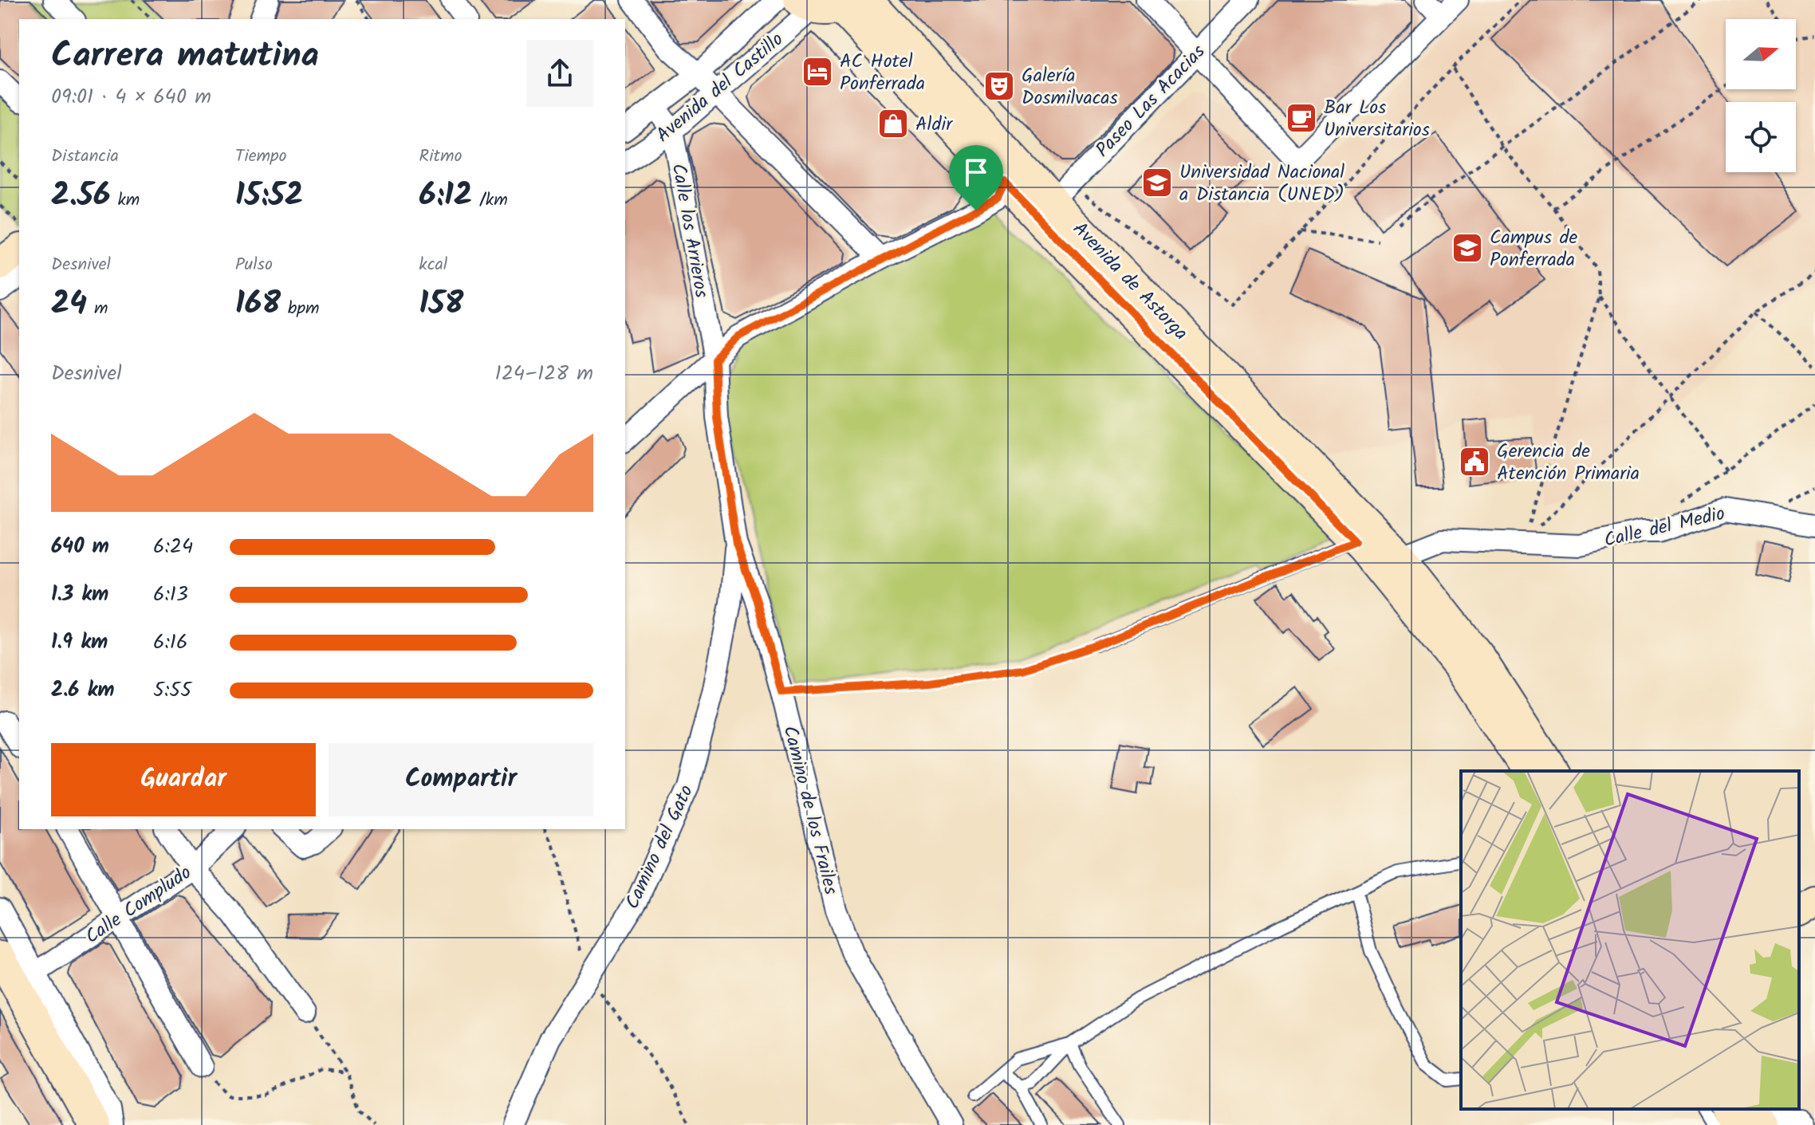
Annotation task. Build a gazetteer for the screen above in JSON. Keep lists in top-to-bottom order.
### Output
{
  "streets": {
    "main road": ["Avenida de Astorga"],
    "street": [
      "Avenida del Castillo",
      "Paseo Las Acacias",
      "Calle los Arrieros",
      "Calle del Medio",
      "Camino de los Frailes",
      "Camino del Gato",
      "Calle Compludo"
    ]
  },
  "crossings": [
    ["Avenida del Castillo", "Calle los Arrieros"],
    ["Avenida del Castillo", "Avenida de Astorga"],
    ["Paseo Las Acacias", "Avenida de Astorga"],
    ["Calle los Arrieros", "Camino de los Frailes"],
    ["Avenida de Astorga", "Calle del Medio"],
    ["Camino de los Frailes", "Camino del Gato"]
  ],
  "places": {
    "hotel": ["AC Hotel Ponferrada"],
    "theatre": ["Galería Dosmilvacas"],
    "cafe": ["Bar Los Universitarios"],
    "shop": ["Aldir"],
    "school or university": ["Universidad Nacional a Distancia (UNED)", "Campus de Ponferrada"],
    "public building": ["Gerencia de Atención Primaria"]
  },
  "north": "right",
  "page": {
    "heading": ["Carrera matutina", "09:01 · 4 × 640 m"],
    "stats": [
      ["Distancia", "2.56 km"],
      ["Tiempo", "15:52"],
      ["Ritmo", "6:12 /km"],
      ["Desnivel", "24 m"],
      ["Pulso", "168 bpm"],
      ["kcal", "158"]
    ],
    "chart": ["Desnivel", "124–128 m"],
    "list": [
      {
        "name": "640 m",
        "note": "6:24"
      },
      {
        "name": "1.3 km",
        "note": "6:13"
      },
      {
        "name": "1.9 km",
        "note": "6:16"
      },
      {
        "name": "2.6 km",
        "note": "5:55"
      }
    ],
    "buttons": ["Guardar", "Compartir"]
  }
}
